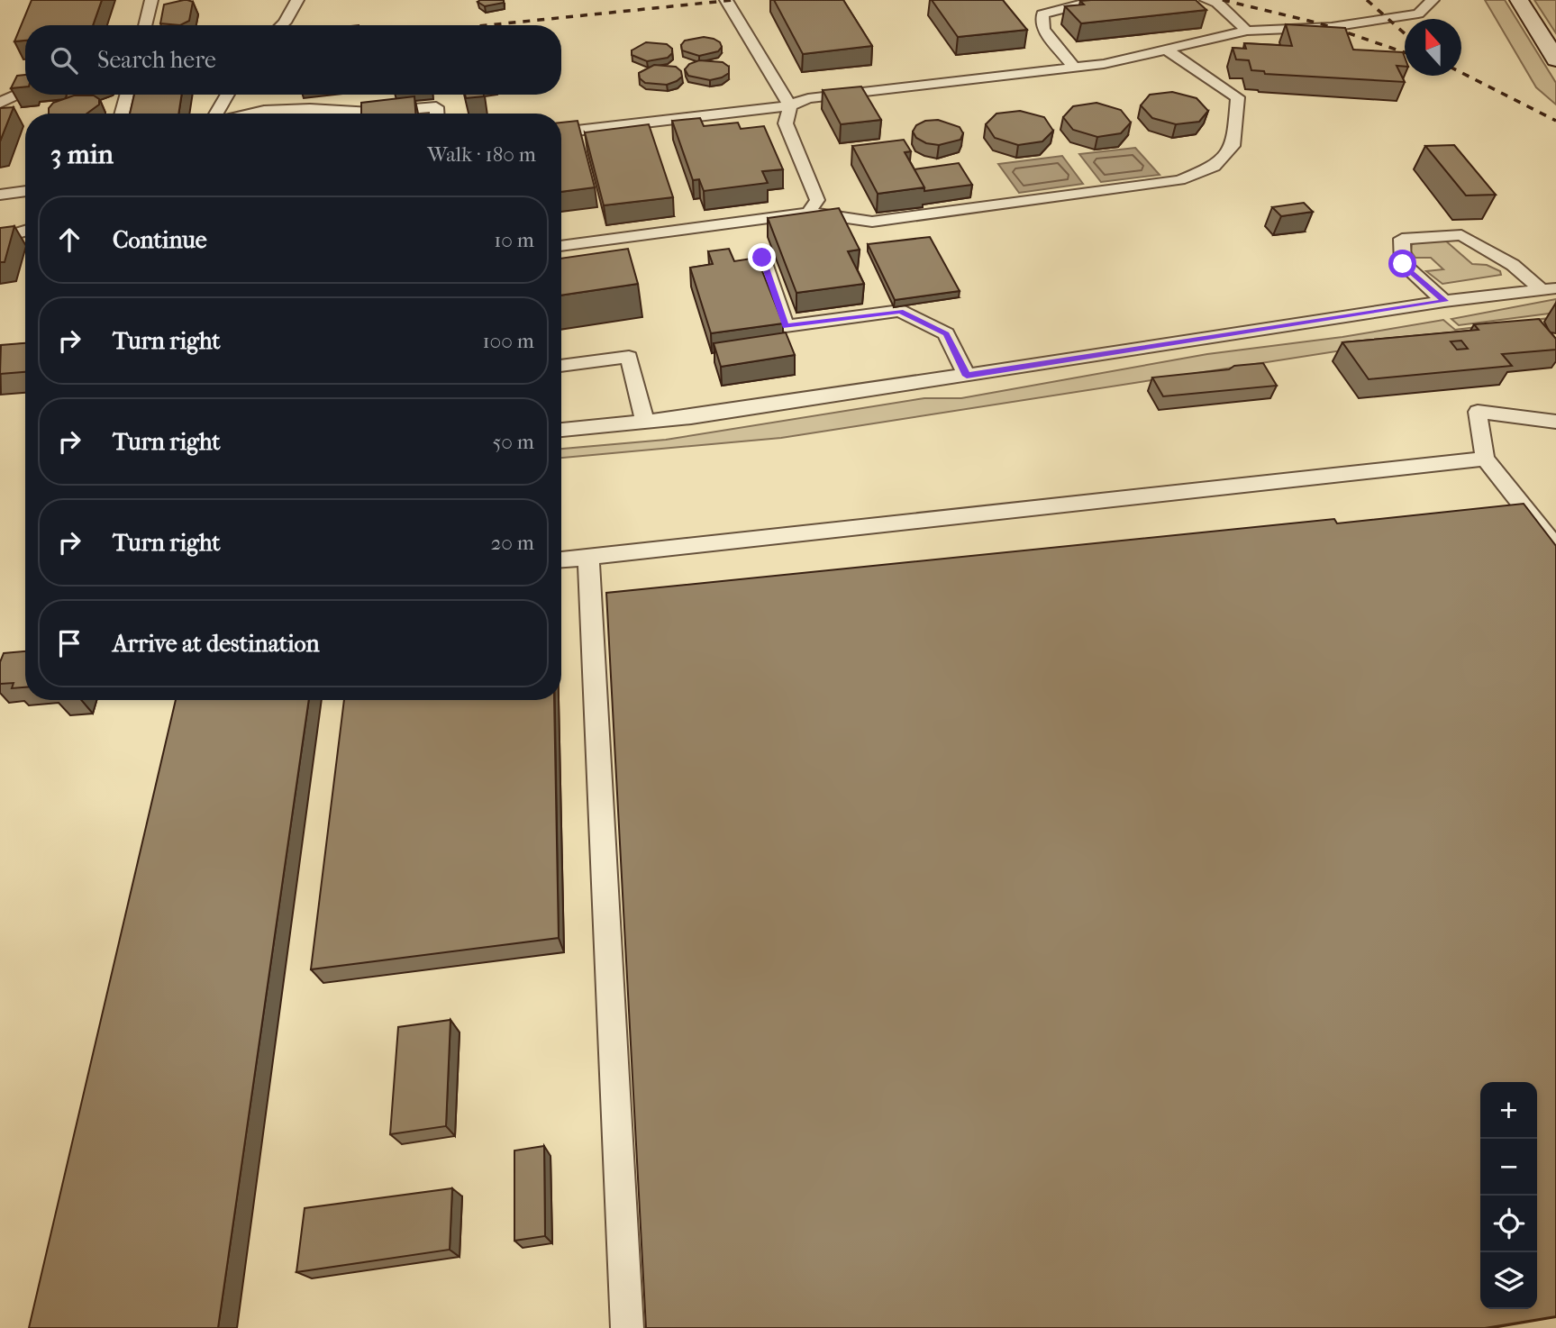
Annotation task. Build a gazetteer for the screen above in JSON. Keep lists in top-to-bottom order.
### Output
{
  "north": "top",
  "page": {
    "search": "Search here",
    "heading": ["3 min", "Walk · 180 m"],
    "list": [
      ["Continue", "10 m"],
      ["Turn right", "100 m"],
      ["Turn right", "50 m"],
      ["Turn right", "20 m"],
      "Arrive at destination"
    ],
    "map_buttons": ["+", "−"]
  }
}
